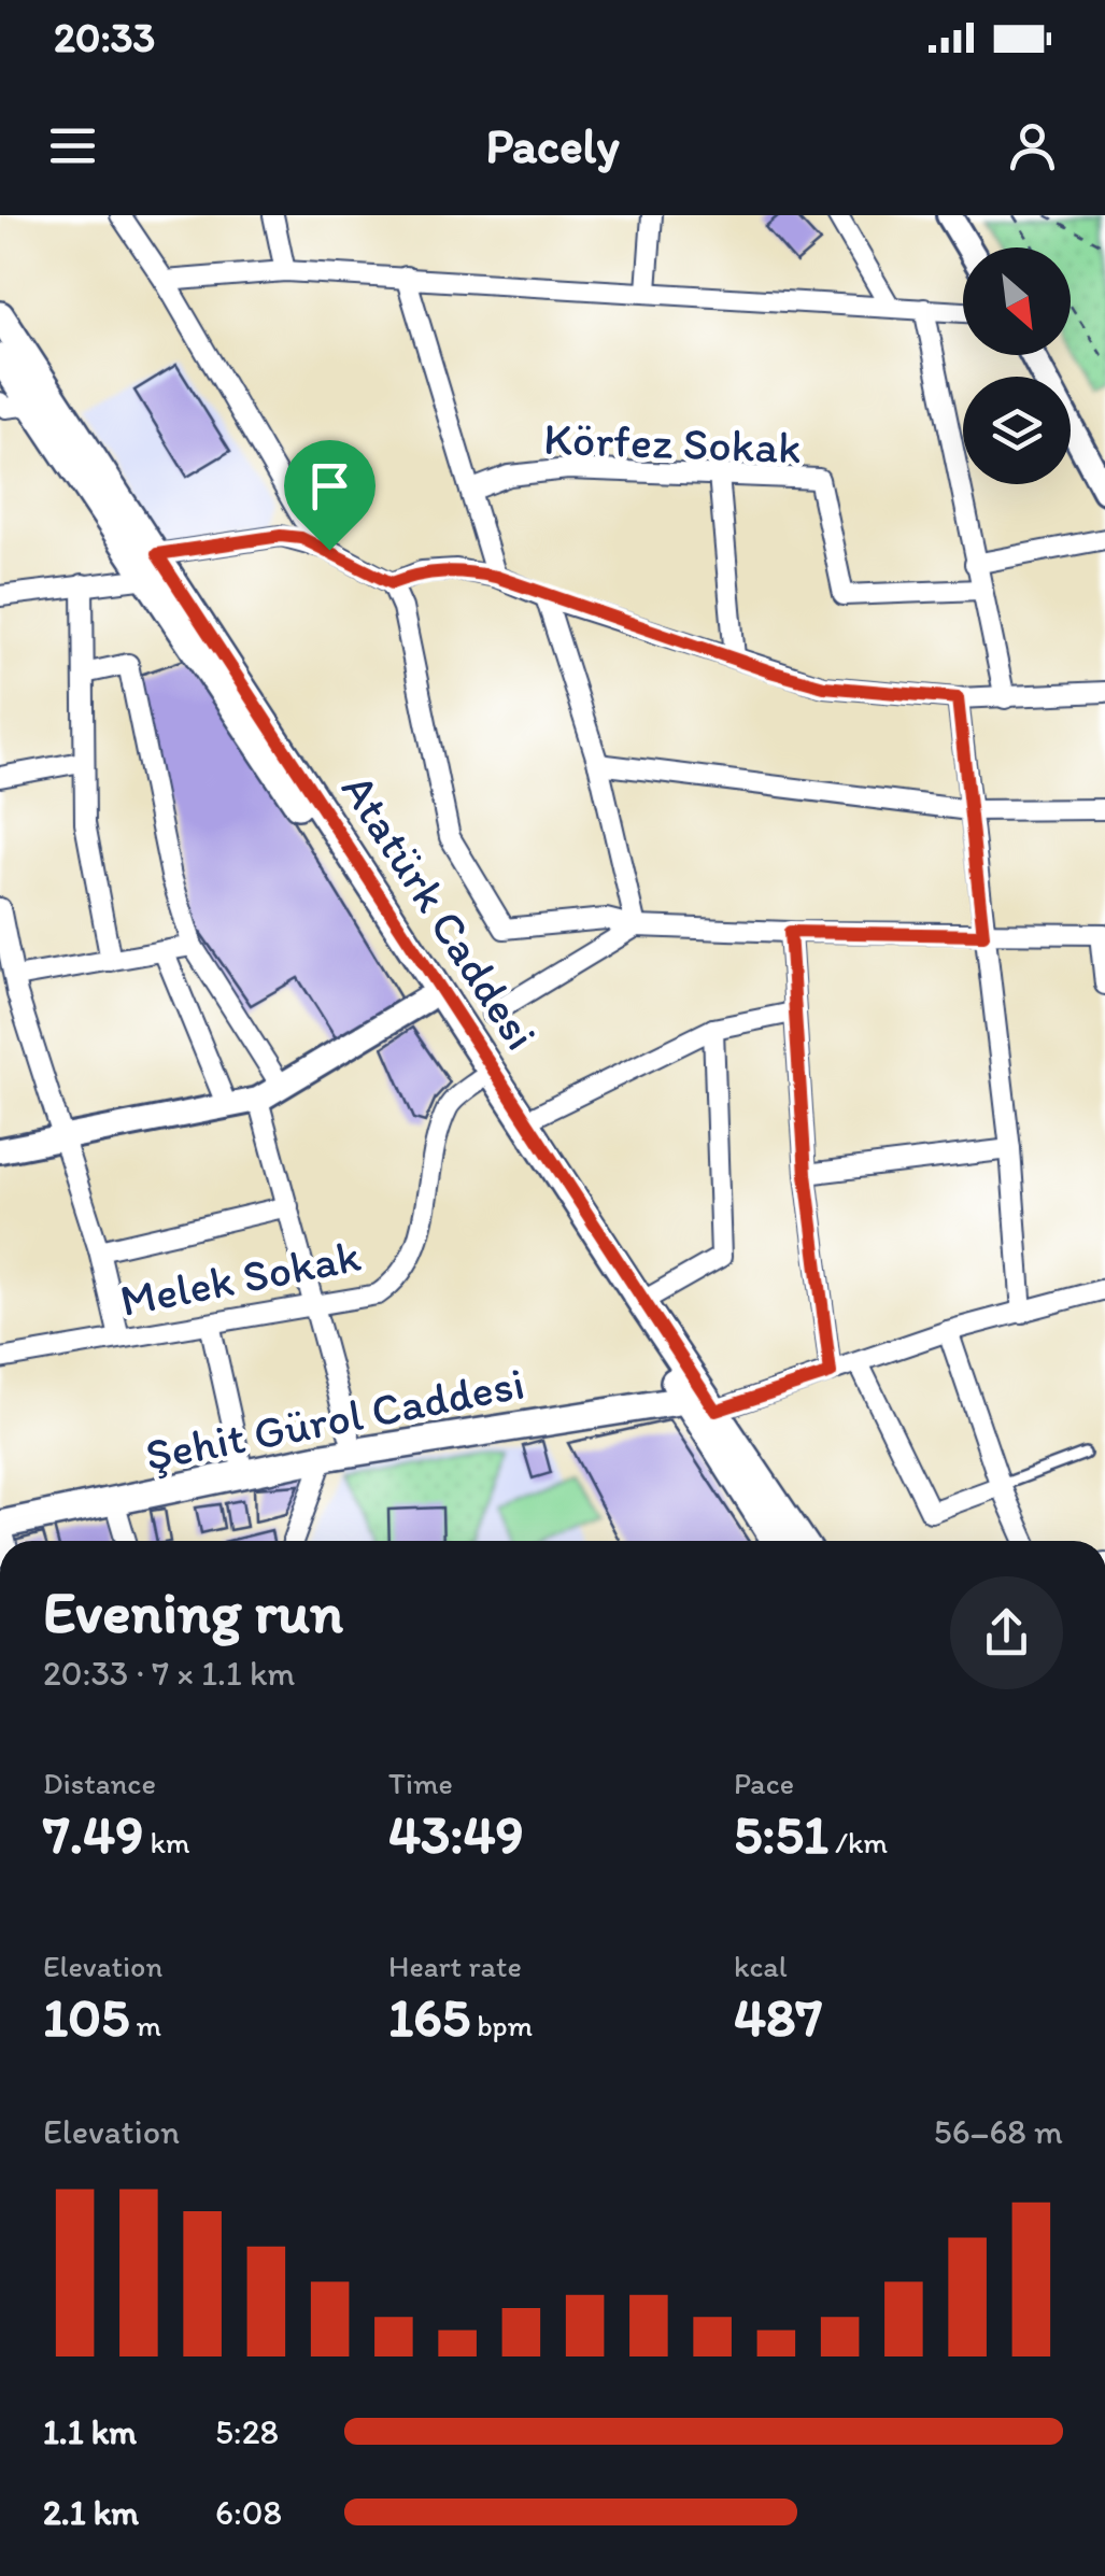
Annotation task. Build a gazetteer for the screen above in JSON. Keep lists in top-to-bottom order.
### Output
{
  "streets": {
    "main road": ["Atatürk Caddesi", "Şehit Gürol Caddesi"],
    "street": ["Körfez Sokak", "Melek Sokak"]
  },
  "crossings": [
    ["Atatürk Caddesi", "Melek Sokak"],
    ["Atatürk Caddesi", "Şehit Gürol Caddesi"]
  ],
  "north": "bottom right",
  "page": {
    "status": "20:33",
    "header": "Pacely",
    "heading": ["Evening run", "20:33 · 7 × 1.1 km"],
    "stats": [
      ["Distance", "7.49 km"],
      ["Time", "43:49"],
      ["Pace", "5:51 /km"],
      ["Elevation", "105 m"],
      ["Heart rate", "165 bpm"],
      ["kcal", "487"]
    ],
    "chart": ["Elevation", "56–68 m"],
    "list": [
      {
        "name": "1.1 km",
        "note": "5:28"
      },
      {
        "name": "2.1 km",
        "note": "6:08"
      }
    ]
  }
}
